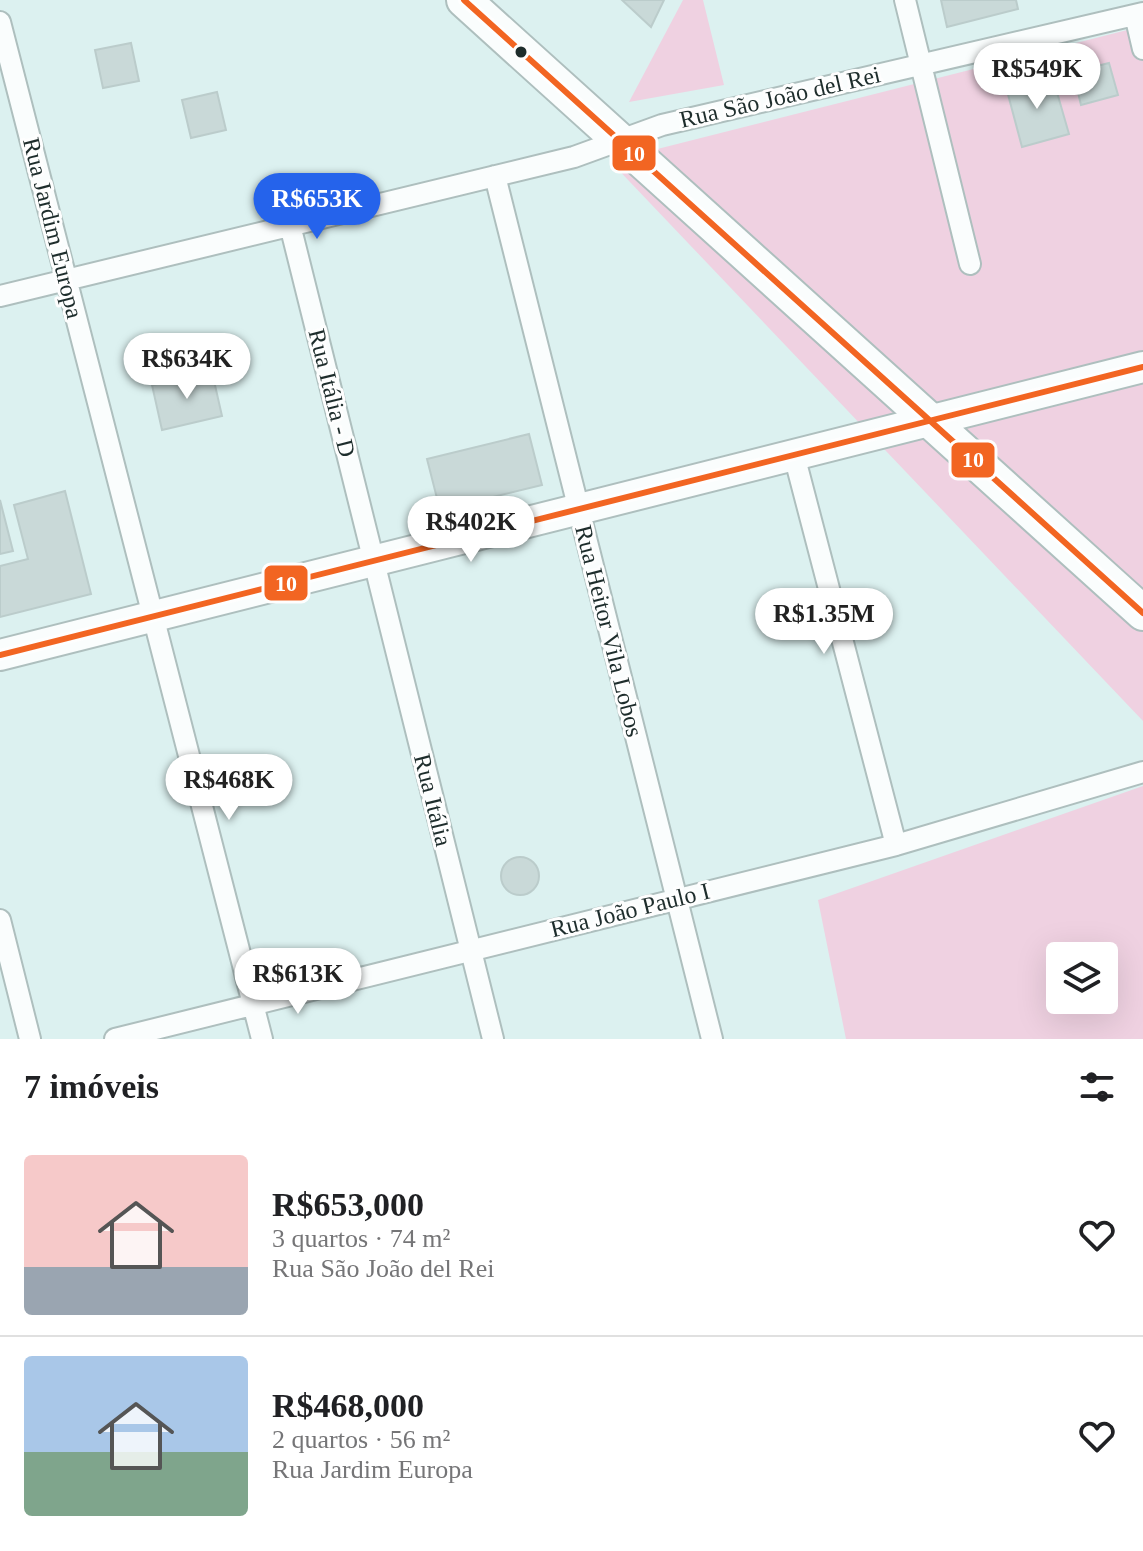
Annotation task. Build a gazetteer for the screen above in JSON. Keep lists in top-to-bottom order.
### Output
{
  "streets": {
    "street": [
      "Rua São João del Rei",
      "Rua Jardim Europa",
      "Rua Itália - D",
      "Rua Heitor Vila Lobos",
      "Rua Itália",
      "Rua João Paulo I"
    ]
  },
  "crossings": [
    ["Rua São João del Rei", "Rua Jardim Europa"],
    ["Rua São João del Rei", "Rua Itália - D"],
    ["Rua São João del Rei", "Rua Heitor Vila Lobos"],
    ["Rua Jardim Europa", "Rua João Paulo I"],
    ["Rua Itália - D", "Rua Itália"],
    ["Rua Heitor Vila Lobos", "Rua João Paulo I"],
    ["Rua Itália", "Rua João Paulo I"]
  ],
  "lines": ["transit line 10"],
  "page": {
    "price": [
      "R$549K",
      "R$653K",
      "R$634K",
      "R$402K",
      "R$1.35M",
      "R$468K",
      "R$613K"
    ],
    "heading": "7 imóveis",
    "list": [
      {
        "name": "R$653,000",
        "note": "3 quartos · 74 m² · Rua São João del Rei"
      },
      {
        "name": "R$468,000",
        "note": "2 quartos · 56 m² · Rua Jardim Europa"
      }
    ]
  }
}
